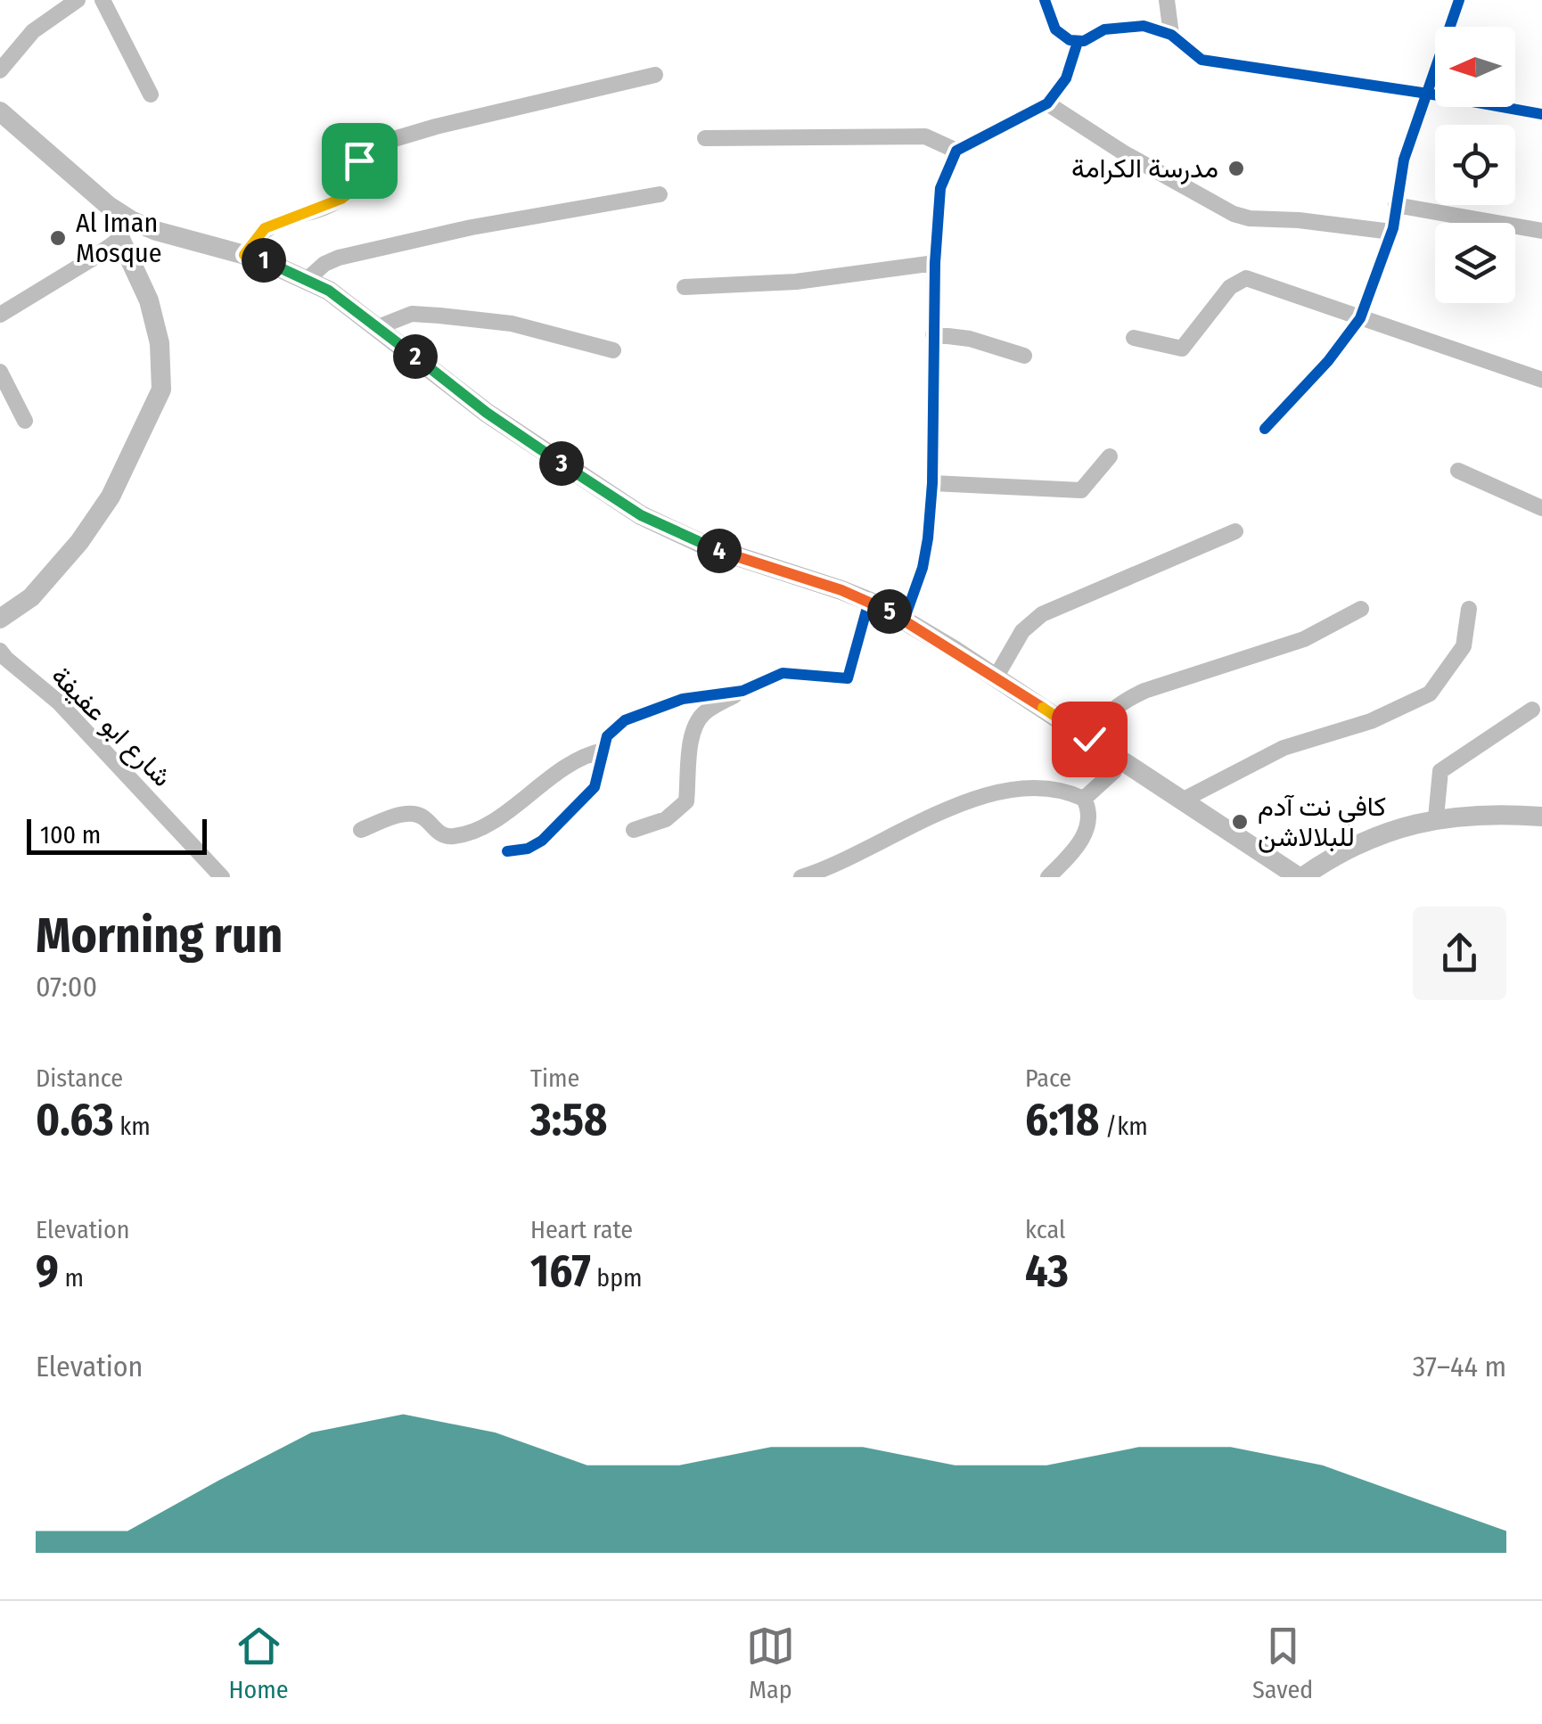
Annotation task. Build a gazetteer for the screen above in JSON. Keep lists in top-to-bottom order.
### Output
{
  "streets": {
    "street": ["شارع ابو عفيفة"]
  },
  "places": ["مدرسة الكرامة", "Al Iman Mosque", "كافي نت آدم للبلالاشن"],
  "scale_bar": "100 m",
  "north": "left",
  "page": {
    "pins": [
      "1",
      "2",
      "3",
      "4",
      "5"
    ],
    "scale": "100 m",
    "heading": ["Morning run", "07:00"],
    "stats": [
      ["Distance", "0.63 km"],
      ["Time", "3:58"],
      ["Pace", "6:18 /km"],
      ["Elevation", "9 m"],
      ["Heart rate", "167 bpm"],
      ["kcal", "43"]
    ],
    "chart": ["Elevation", "37–44 m"],
    "tabs": ["Home", "Map", "Saved"]
  }
}
